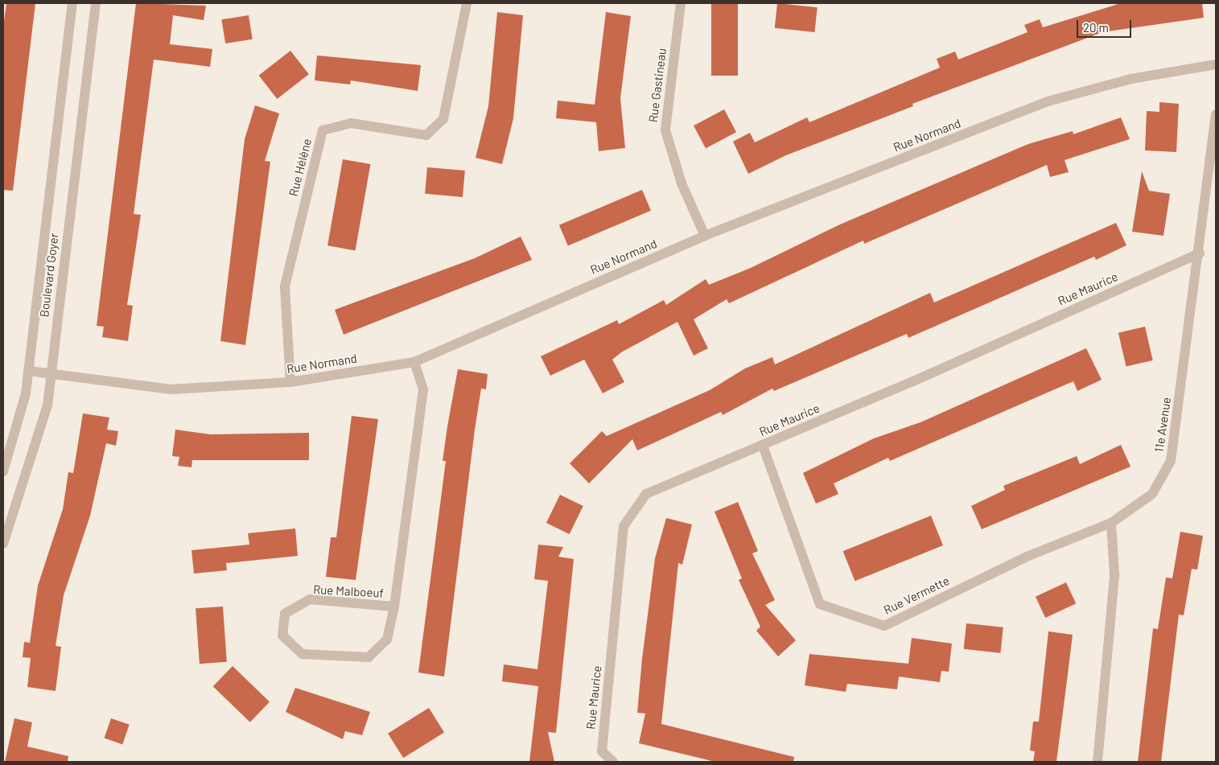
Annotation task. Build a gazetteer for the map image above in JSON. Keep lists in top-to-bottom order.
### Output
{
  "streets": {
    "street": [
      "Rue Gastineau",
      "Rue Normand",
      "Rue Hélène",
      "Boulevard Goyer",
      "Rue Maurice",
      "11e Avenue",
      "Rue Malboeuf",
      "Rue Vermette"
    ]
  },
  "crossings": [
    ["Rue Gastineau", "Rue Normand"],
    ["Rue Normand", "Rue Hélène"],
    ["Rue Normand", "Boulevard Goyer"],
    ["Rue Normand", "Rue Malboeuf"],
    ["Rue Maurice", "11e Avenue"],
    ["Rue Maurice", "Rue Vermette"],
    ["11e Avenue", "Rue Vermette"]
  ],
  "scale_bar": "20 m"
}
